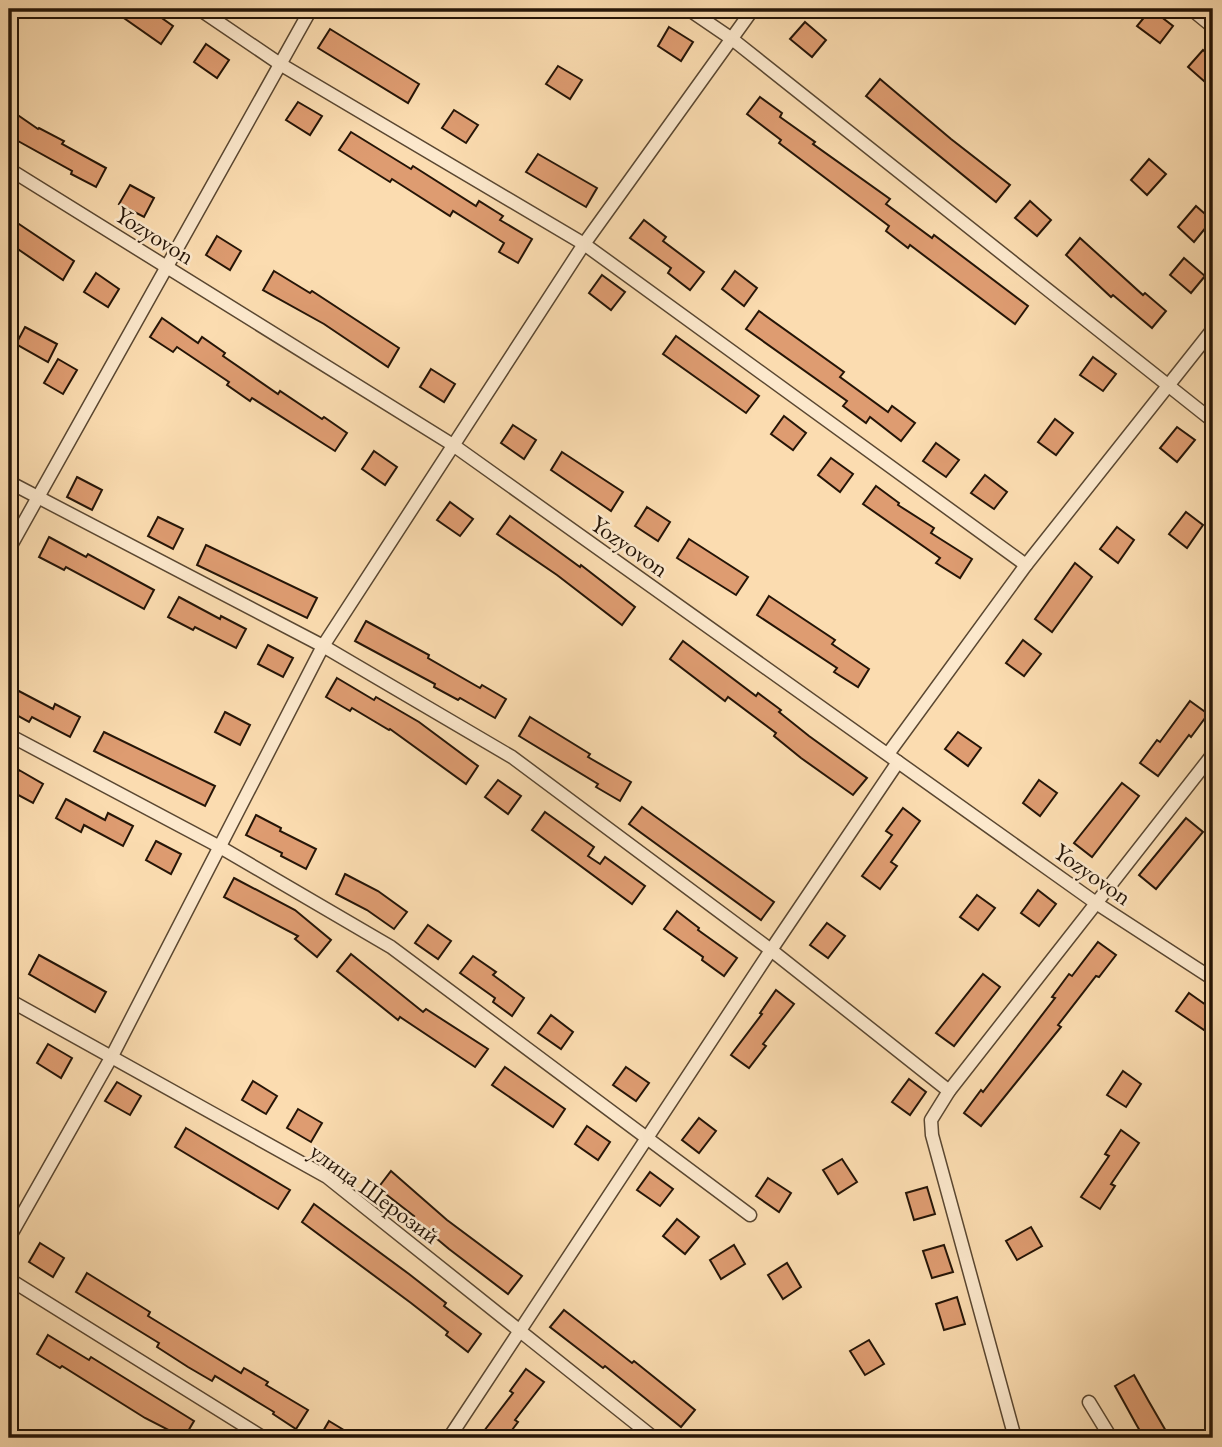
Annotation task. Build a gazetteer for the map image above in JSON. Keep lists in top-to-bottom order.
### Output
{
  "streets": {
    "street": ["Yozyovon", "улица Шерозий"]
  }
}
